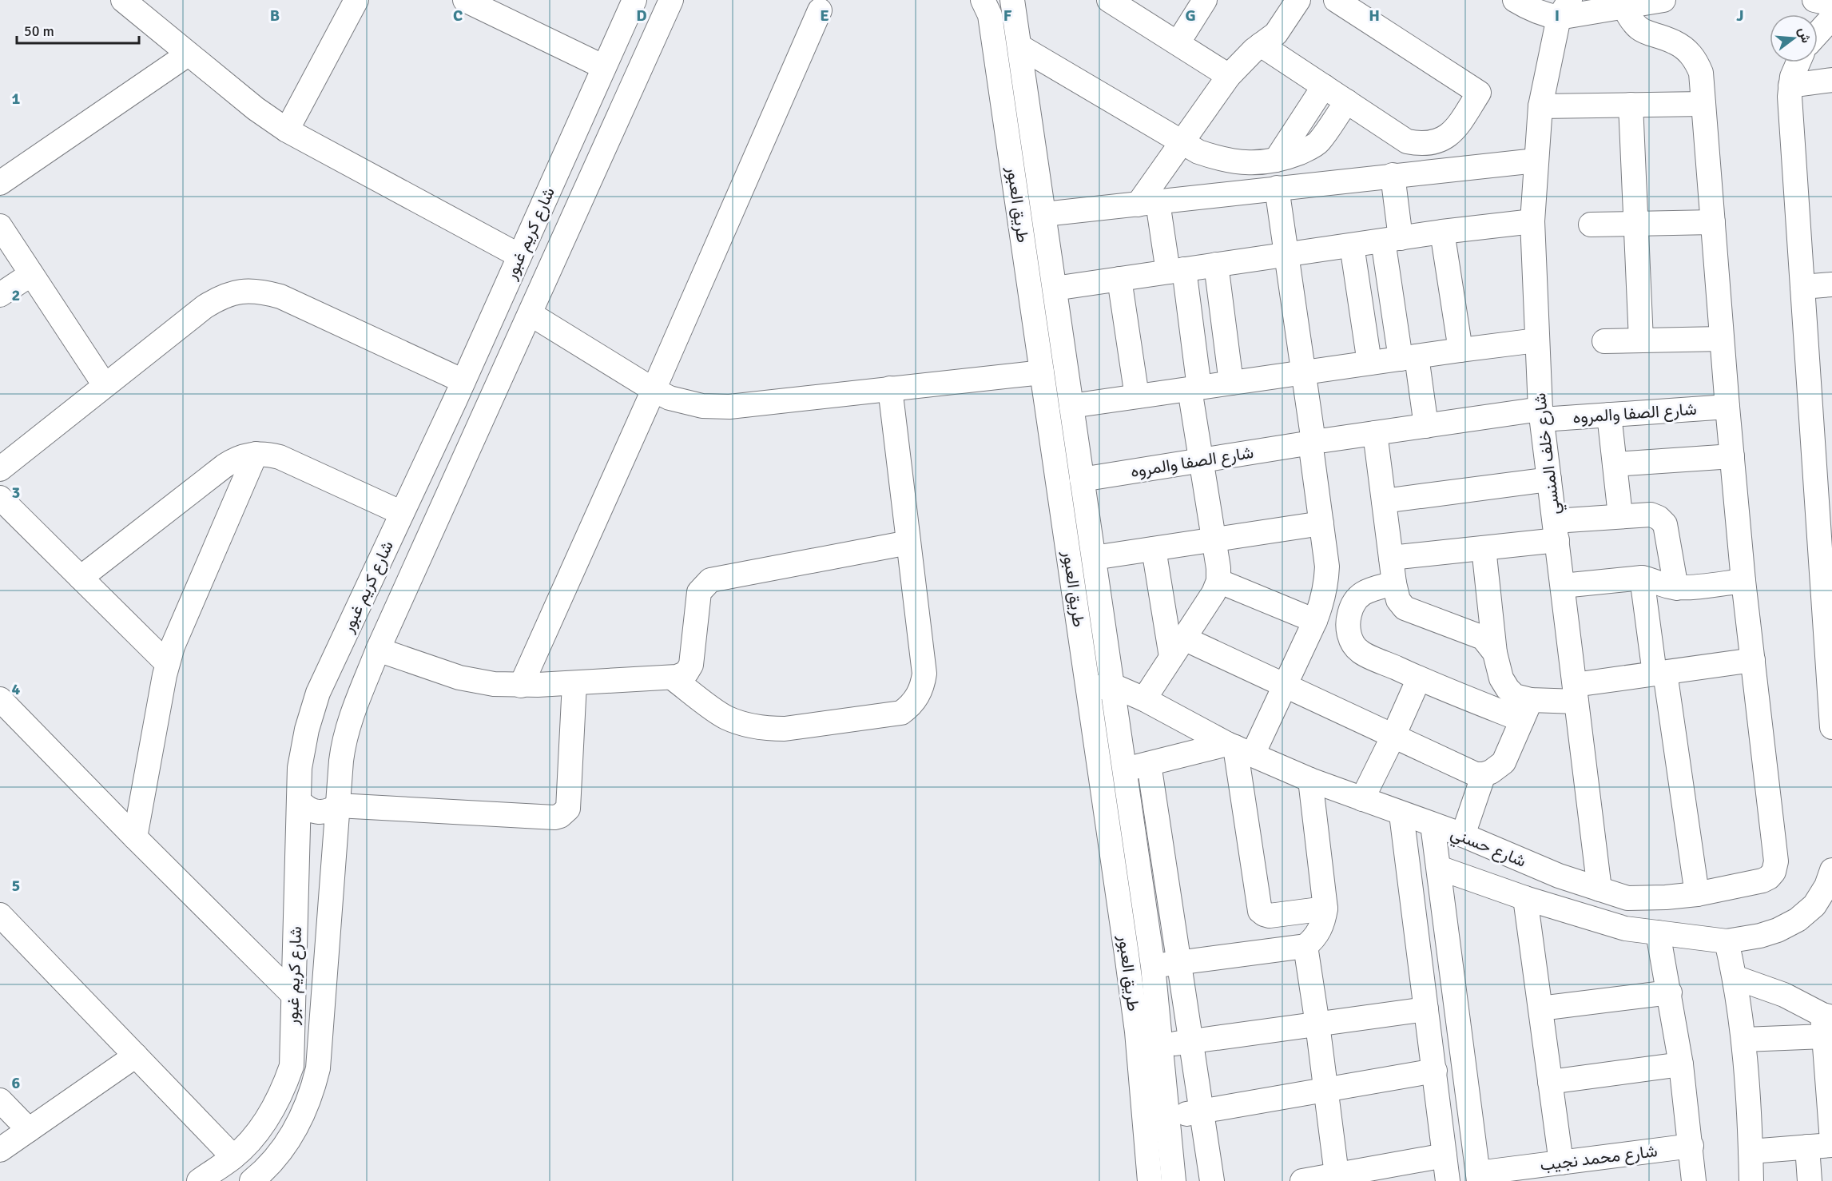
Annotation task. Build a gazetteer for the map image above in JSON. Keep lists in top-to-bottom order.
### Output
{
  "streets": {
    "street": [
      "طريق العبور",
      "شارع كريم غبور",
      "شارع الصفا والمروه",
      "شارع خلف المنسي",
      "شارع حسني",
      "شارع محمد نجيب"
    ]
  },
  "crossings": [
    ["طريق العبور", "شارع الصفا والمروه"],
    ["طريق العبور", "شارع حسني"],
    ["شارع الصفا والمروه", "شارع خلف المنسي"],
    ["شارع خلف المنسي", "شارع حسني"]
  ],
  "scale_bar": "50 m",
  "north": "right",
  "grid": {
    "columns": [
      "B",
      "C",
      "D",
      "E",
      "F",
      "G",
      "H",
      "I",
      "J"
    ],
    "rows": [
      "1",
      "2",
      "3",
      "4",
      "5",
      "6"
    ]
  }
}
